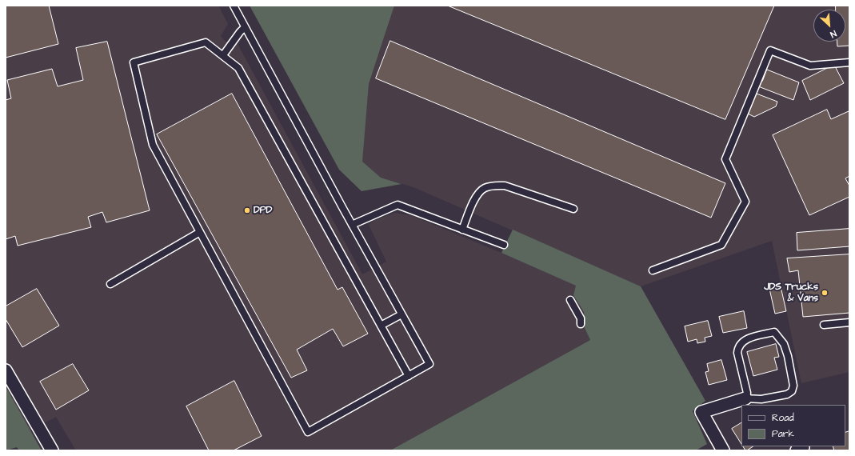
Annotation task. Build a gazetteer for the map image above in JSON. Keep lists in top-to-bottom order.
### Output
{
  "places": ["DPD", "JDS Trucks & Vans"],
  "legend": ["Road", "Park"],
  "north": "bottom right"
}
